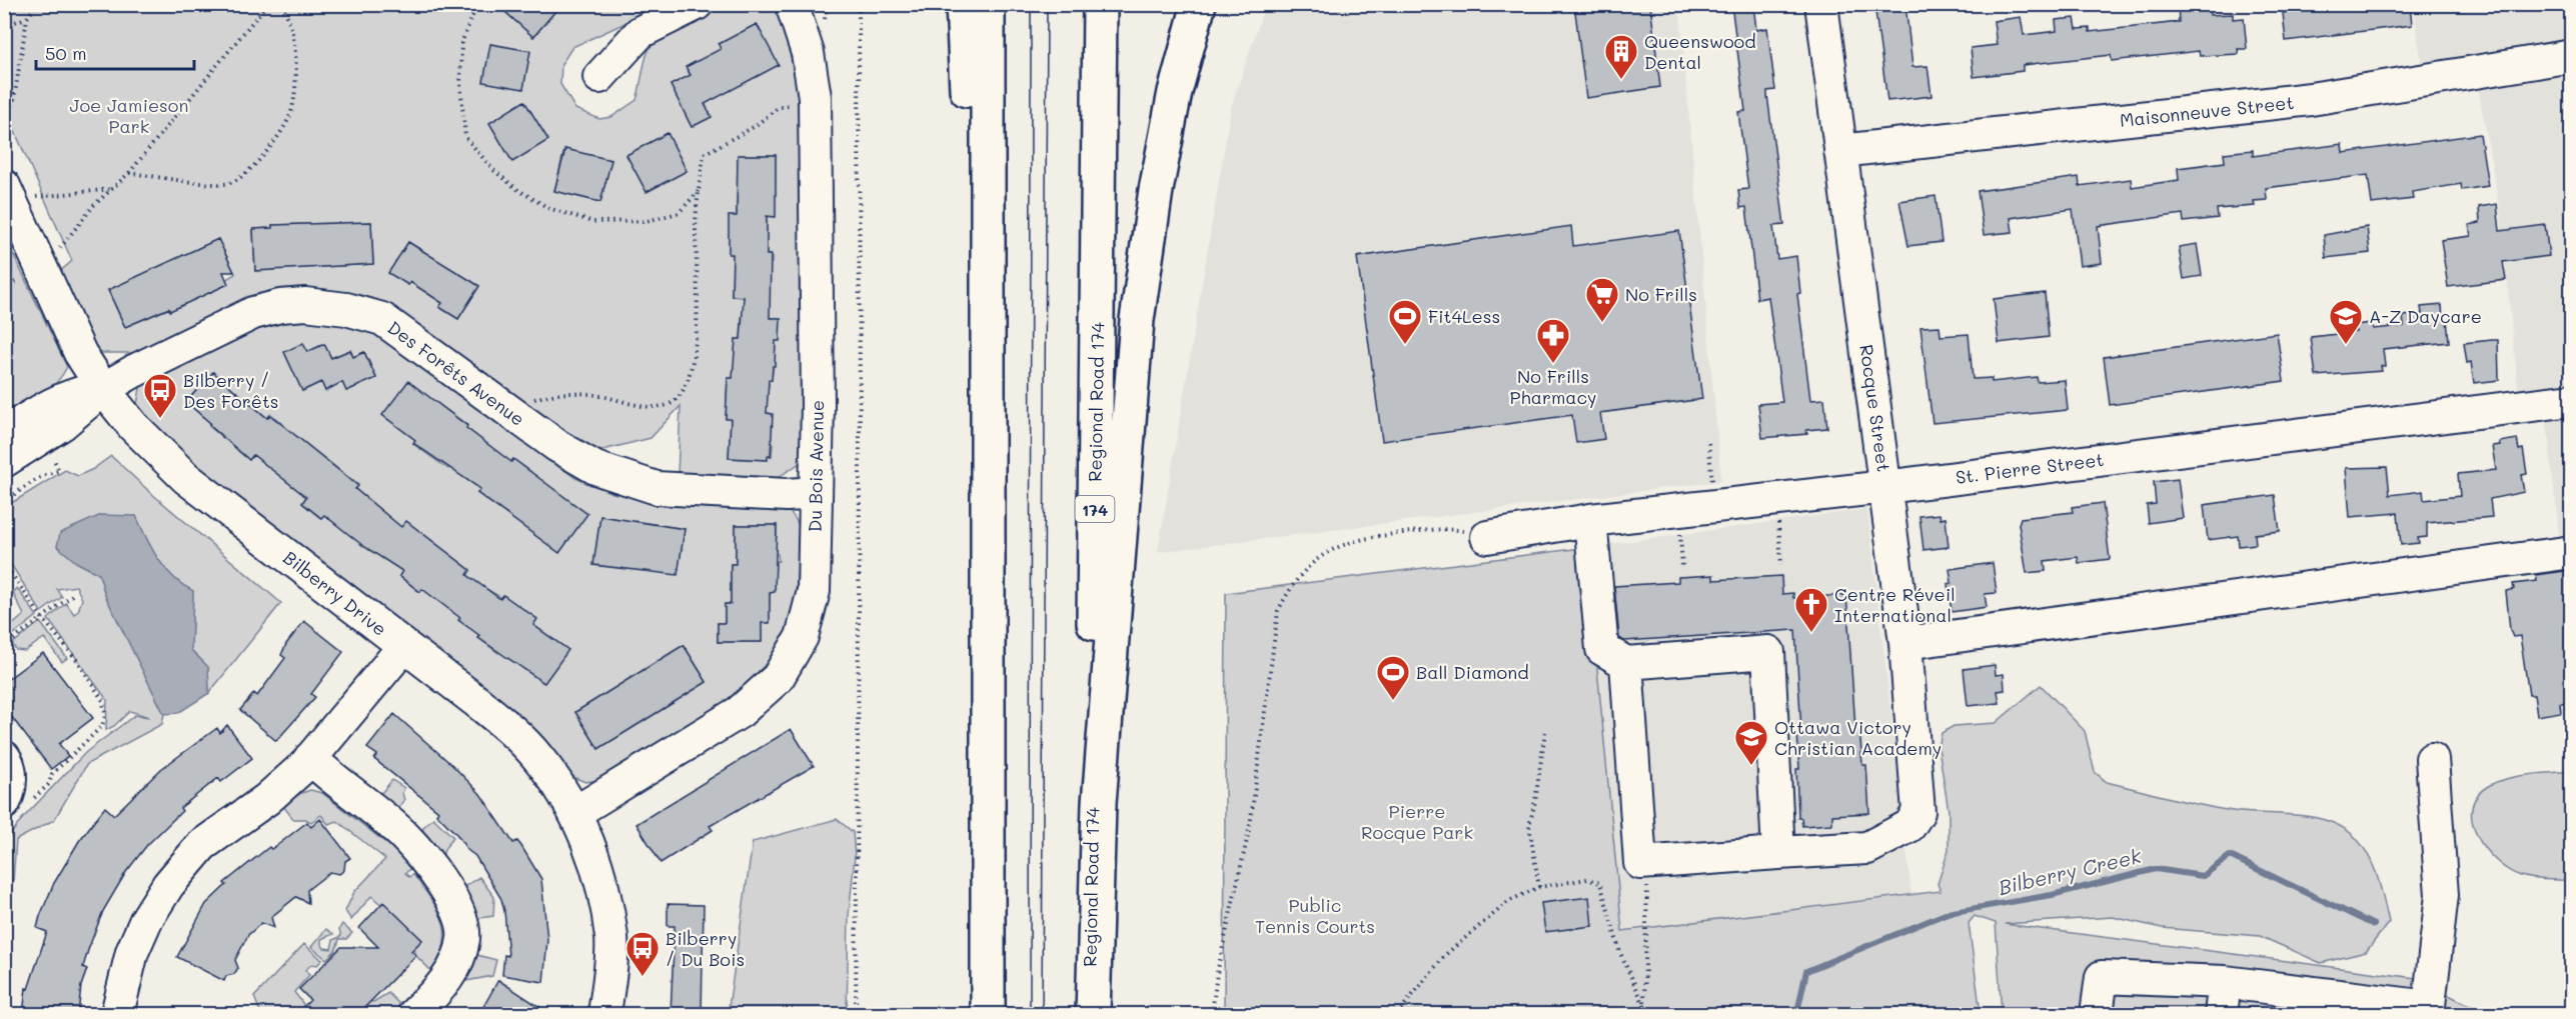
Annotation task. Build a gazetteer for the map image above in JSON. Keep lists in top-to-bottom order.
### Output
{
  "streets": {
    "highway": ["Regional Road 174", "174"],
    "street": [
      "Maisonneuve Street",
      "Des Forêts Avenue",
      "Rocque Street",
      "Du Bois Avenue",
      "St. Pierre Street",
      "Bilberry Drive"
    ]
  },
  "crossings": [
    ["Maisonneuve Street", "Rocque Street"],
    ["Des Forêts Avenue", "Du Bois Avenue"],
    ["Des Forêts Avenue", "Bilberry Drive"],
    ["Rocque Street", "St. Pierre Street"],
    ["Du Bois Avenue", "Bilberry Drive"]
  ],
  "water": ["Bilberry Creek"],
  "parks": ["Joe Jamieson Park", "Pierre Rocque Park", "Public Tennis Courts"],
  "places": {
    "building": ["Queenswood Dental"],
    "supermarket": ["No Frills"],
    "sports": ["Fit4Less", "Ball Diamond"],
    "school or university": ["A-Z Daycare", "Ottawa Victory Christian Academy"],
    "pharmacy": ["No Frills Pharmacy"],
    "bus stop": ["Bilberry / Des Forêts", "Bilberry / Du Bois"],
    "church": ["Centre Réveil International"]
  },
  "scale_bar": "50 m"
}
